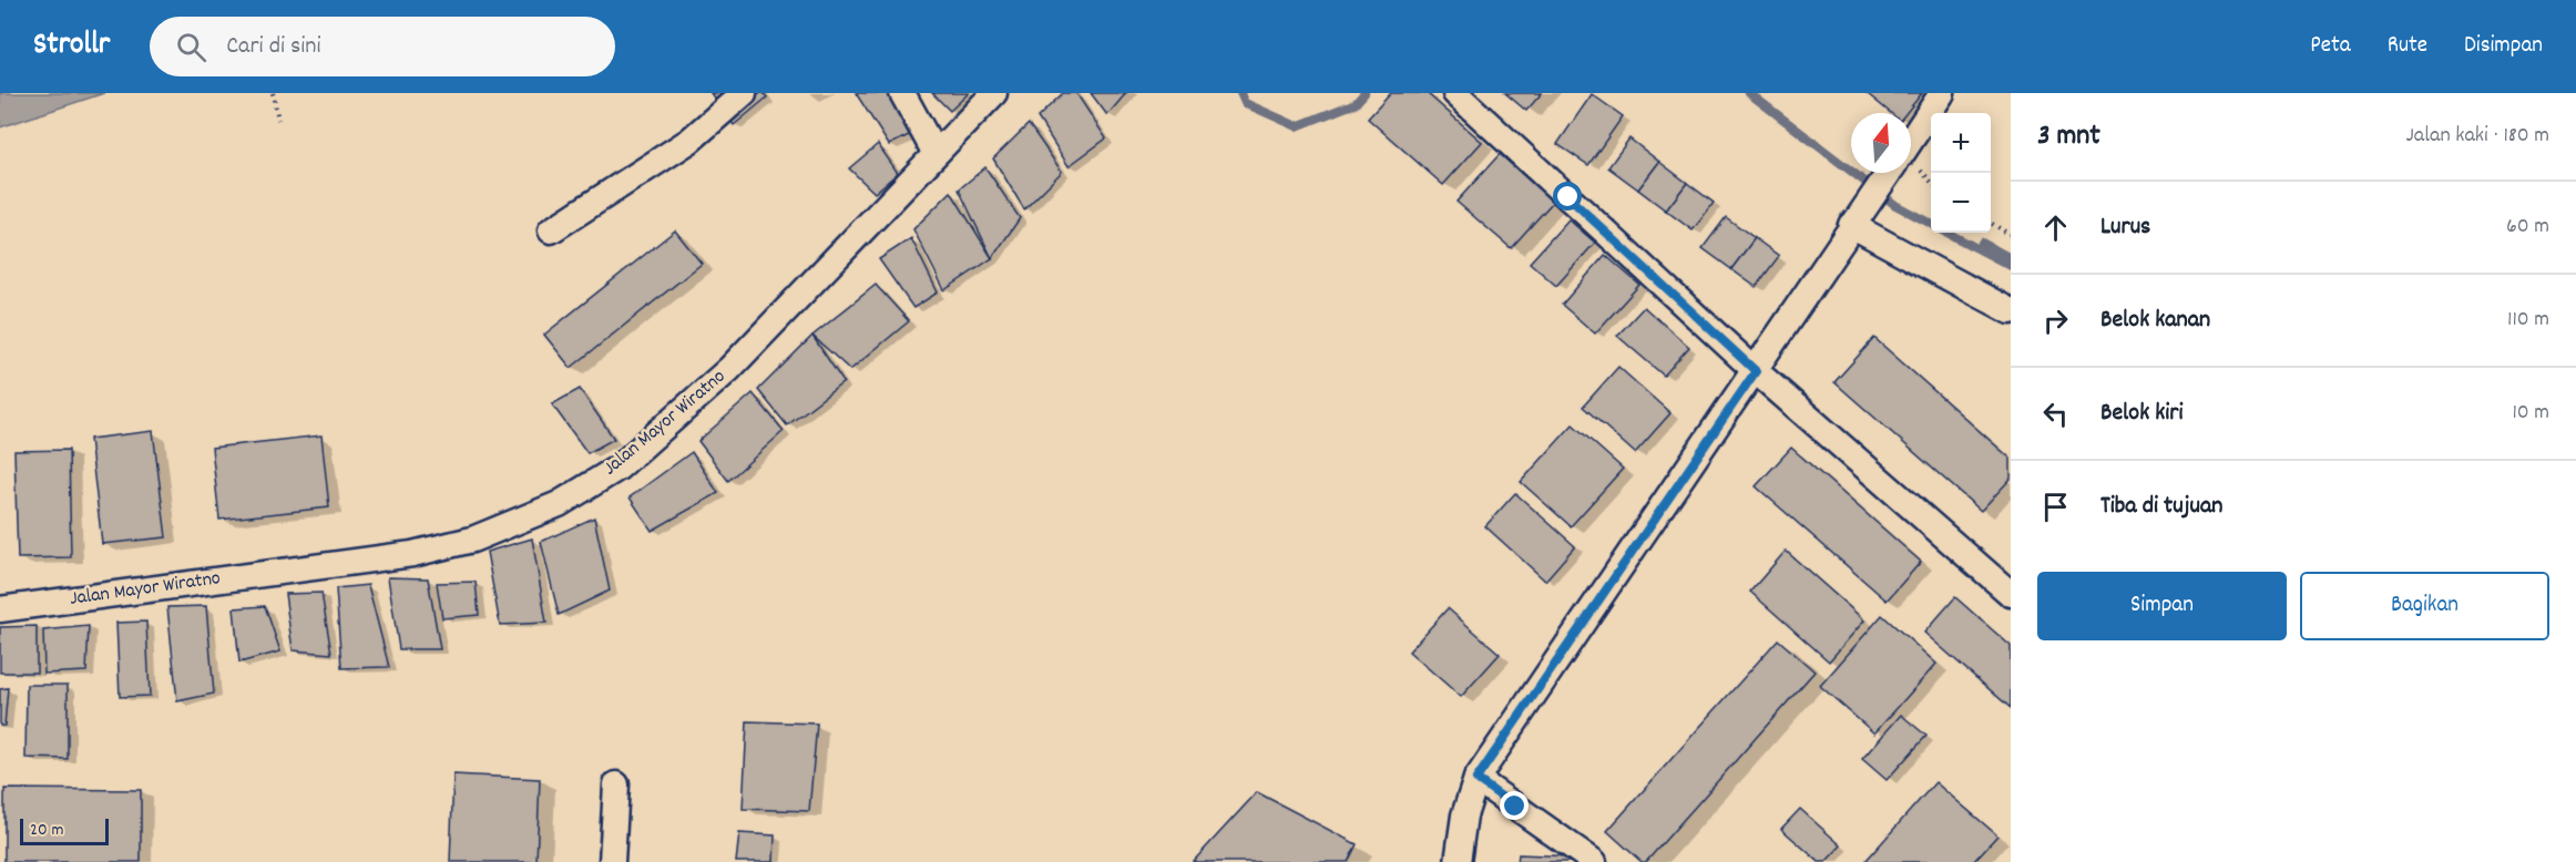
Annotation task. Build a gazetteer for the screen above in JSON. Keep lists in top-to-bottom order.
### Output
{
  "streets": {
    "street": ["Jalan Mayor Wiratno"]
  },
  "scale_bar": "20 m",
  "north": "top",
  "page": {
    "header": "Strollr",
    "search": "Cari di sini",
    "nav": ["Peta", "Rute", "Disimpan"],
    "heading": ["3 mnt", "Jalan kaki · 180 m"],
    "map_buttons": ["+", "−"],
    "list": [
      ["Lurus", "60 m"],
      ["Belok kanan", "110 m"],
      ["Belok kiri", "10 m"],
      "Tiba di tujuan"
    ],
    "buttons": ["Simpan", "Bagikan"],
    "scale": "20 m"
  }
}
